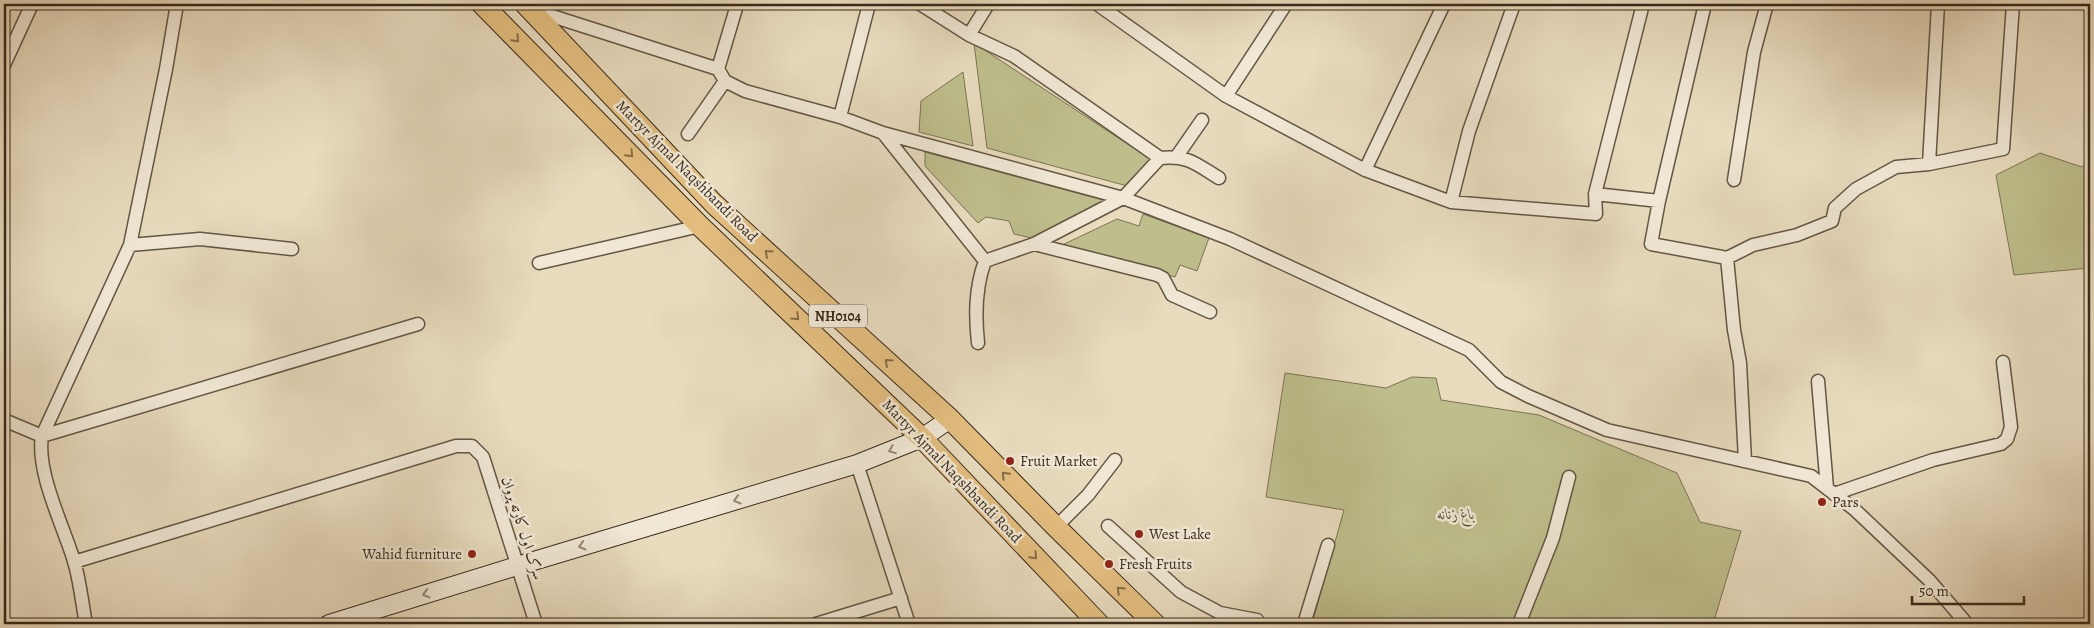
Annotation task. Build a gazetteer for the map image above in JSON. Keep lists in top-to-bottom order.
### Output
{
  "streets": {
    "highway": ["Martyr Ajmal Naqshbandi Road", "NH0104"],
    "street": ["سرک اول کارته پروان"]
  },
  "parks": ["باغ زنانه"],
  "places": [
    "Fruit Market",
    "Pars",
    "West Lake",
    "Wahid furniture",
    "Fresh Fruits"
  ],
  "scale_bar": "50 m"
}
